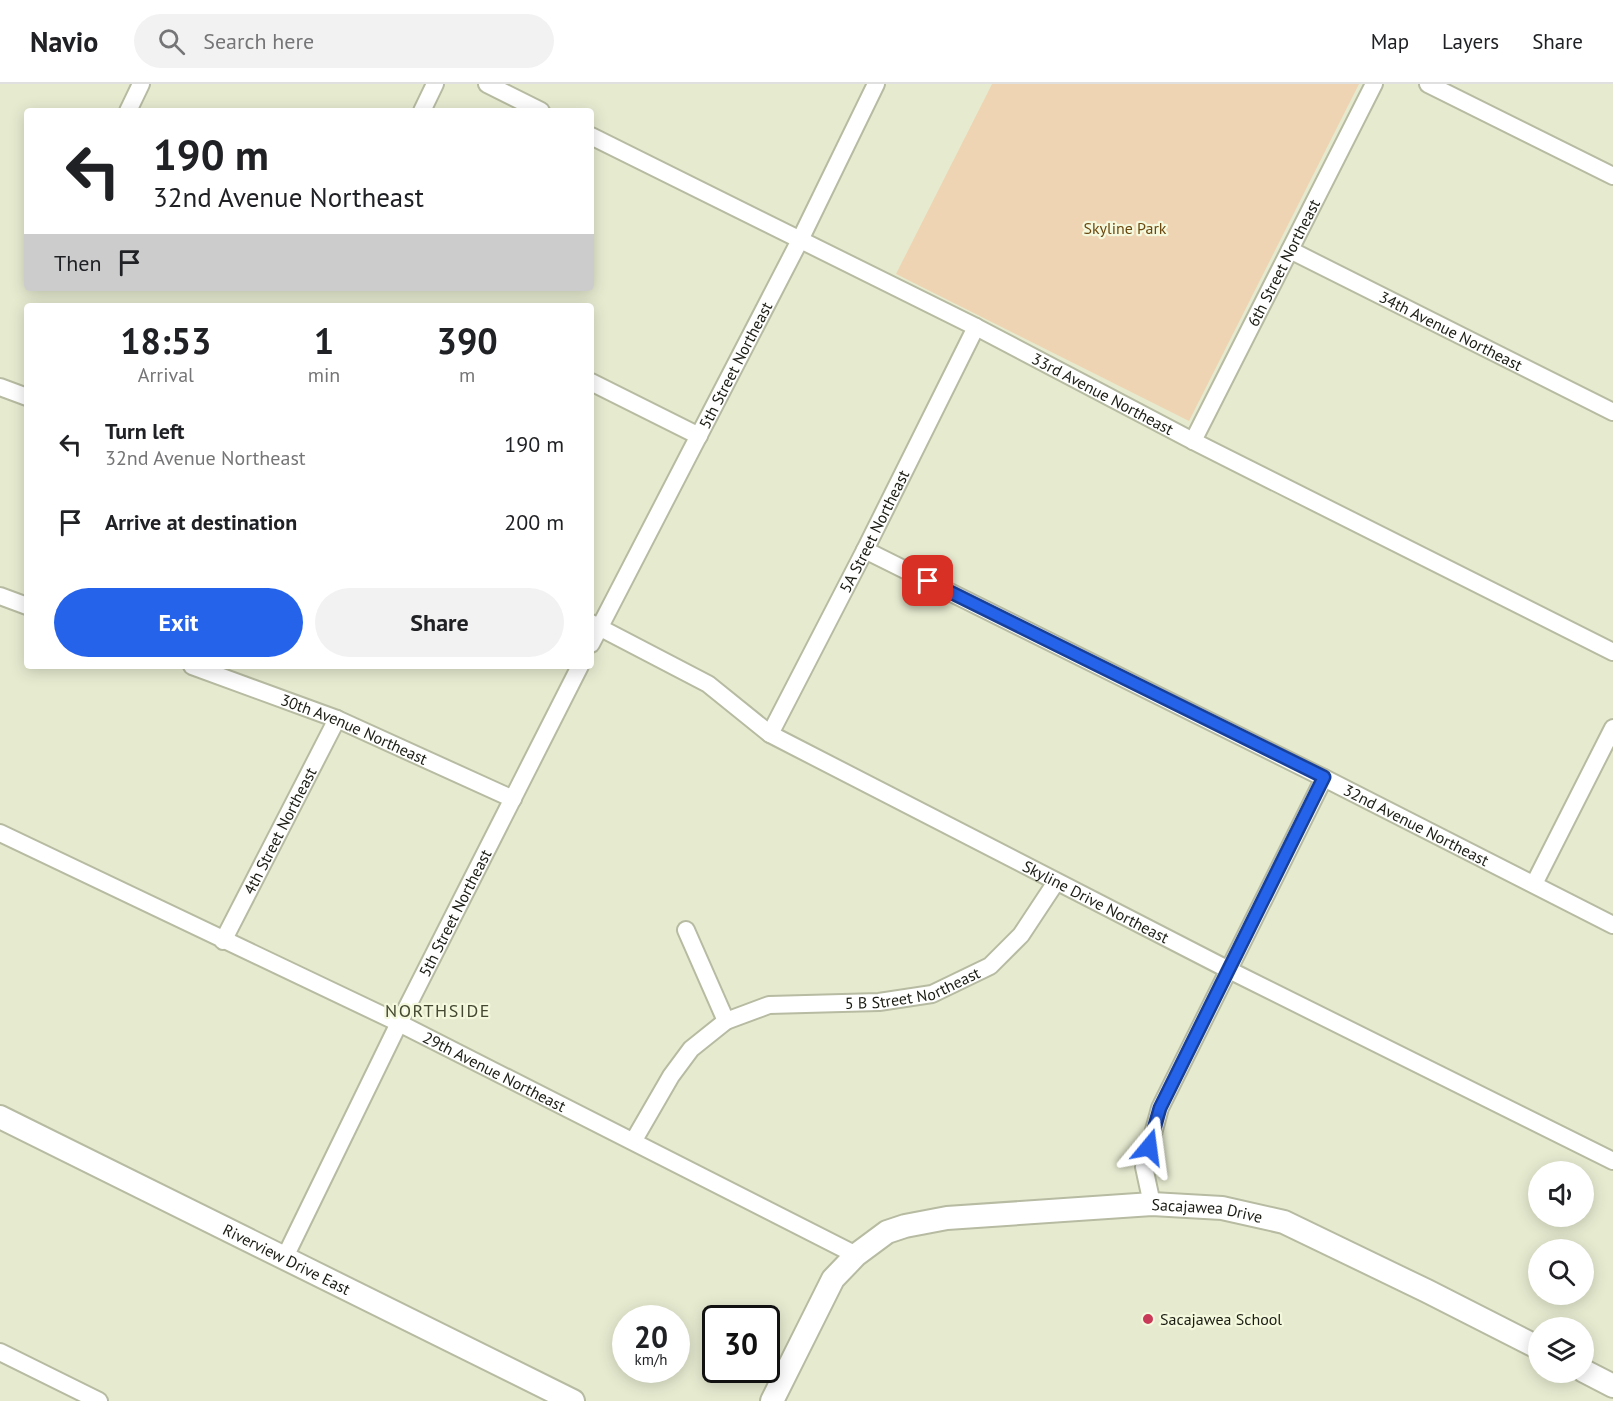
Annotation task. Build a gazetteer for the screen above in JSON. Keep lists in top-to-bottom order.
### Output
{
  "streets": {
    "street": [
      "6th Street Northeast",
      "34th Avenue Northeast",
      "5th Street Northeast",
      "33rd Avenue Northeast",
      "5A Street Northeast",
      "30th Avenue Northeast",
      "32nd Avenue Northeast",
      "4th Street Northeast",
      "Skyline Drive Northeast",
      "5 B Street Northeast",
      "29th Avenue Northeast",
      "Sacajawea Drive",
      "Riverview Drive East"
    ]
  },
  "crossings": [
    ["6th Street Northeast", "34th Avenue Northeast"],
    ["6th Street Northeast", "33rd Avenue Northeast"],
    ["5th Street Northeast", "33rd Avenue Northeast"],
    ["5th Street Northeast", "30th Avenue Northeast"],
    ["5th Street Northeast", "Skyline Drive Northeast"],
    ["5th Street Northeast", "29th Avenue Northeast"],
    ["5th Street Northeast", "Riverview Drive East"],
    ["33rd Avenue Northeast", "5A Street Northeast"],
    ["5A Street Northeast", "32nd Avenue Northeast"],
    ["5A Street Northeast", "Skyline Drive Northeast"],
    ["30th Avenue Northeast", "4th Street Northeast"],
    ["4th Street Northeast", "29th Avenue Northeast"],
    ["Skyline Drive Northeast", "5 B Street Northeast"],
    ["5 B Street Northeast", "29th Avenue Northeast"],
    ["29th Avenue Northeast", "Sacajawea Drive"]
  ],
  "districts": ["NORTHSIDE"],
  "parks": ["Skyline Park"],
  "places": ["Sacajawea School"],
  "page": {
    "header": "Navio",
    "search": "Search here",
    "nav": ["Map", "Layers", "Share"],
    "turn": ["190 m", "32nd Avenue Northeast"],
    "then": "Then",
    "eta": [
      "18:53",
      "Arrival",
      "1",
      "min",
      "390",
      "m"
    ],
    "list": [
      {
        "name": "Turn left",
        "note": "32nd Avenue Northeast",
        "value": "190 m"
      },
      {
        "name": "Arrive at destination",
        "value": "200 m"
      }
    ],
    "buttons": ["Exit", "Share"],
    "speed": "20 km/h",
    "limit": "30"
  }
}
